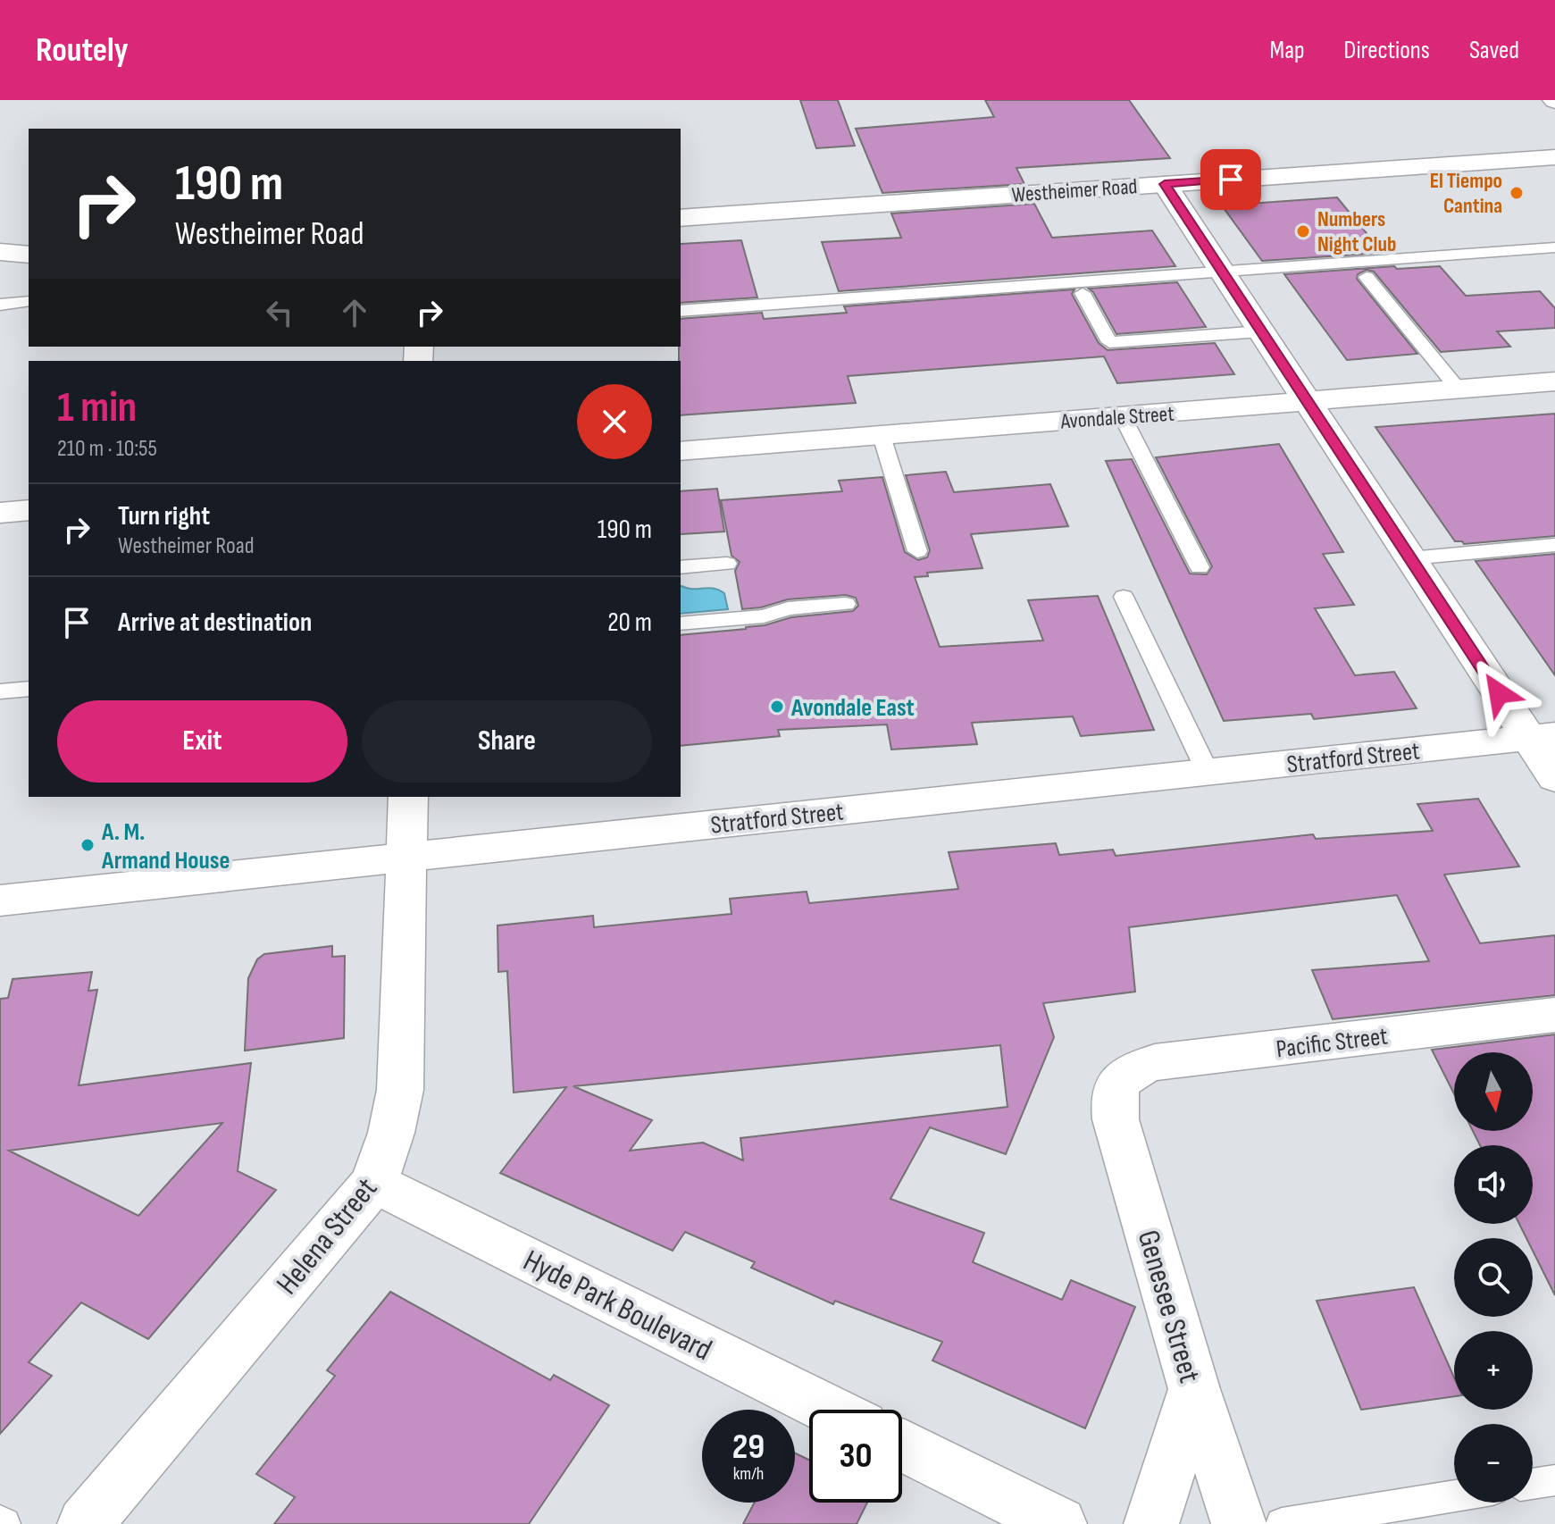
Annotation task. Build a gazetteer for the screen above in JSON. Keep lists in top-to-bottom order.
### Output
{
  "streets": {
    "street": [
      "Westheimer Road",
      "Avondale Street",
      "Stratford Street",
      "Pacific Street",
      "Helena Street",
      "Hyde Park Boulevard",
      "Genesee Street"
    ]
  },
  "crossings": [
    ["Stratford Street", "Helena Street"],
    ["Pacific Street", "Genesee Street"],
    ["Helena Street", "Hyde Park Boulevard"]
  ],
  "places": [
    "El Tiempo Cantina",
    "Numbers Night Club",
    "Avondale East",
    "A. M. Armand House"
  ],
  "north": "bottom",
  "page": {
    "header": "Routely",
    "nav": ["Map", "Directions", "Saved"],
    "turn": ["190 m", "Westheimer Road"],
    "heading": ["1 min", "210 m · 10:55"],
    "list": [
      {
        "name": "Turn right",
        "note": "Westheimer Road",
        "value": "190 m"
      },
      {
        "name": "Arrive at destination",
        "value": "20 m"
      }
    ],
    "buttons": ["Exit", "Share"],
    "map_buttons": ["+", "−"],
    "speed": "29 km/h",
    "limit": "30"
  }
}
